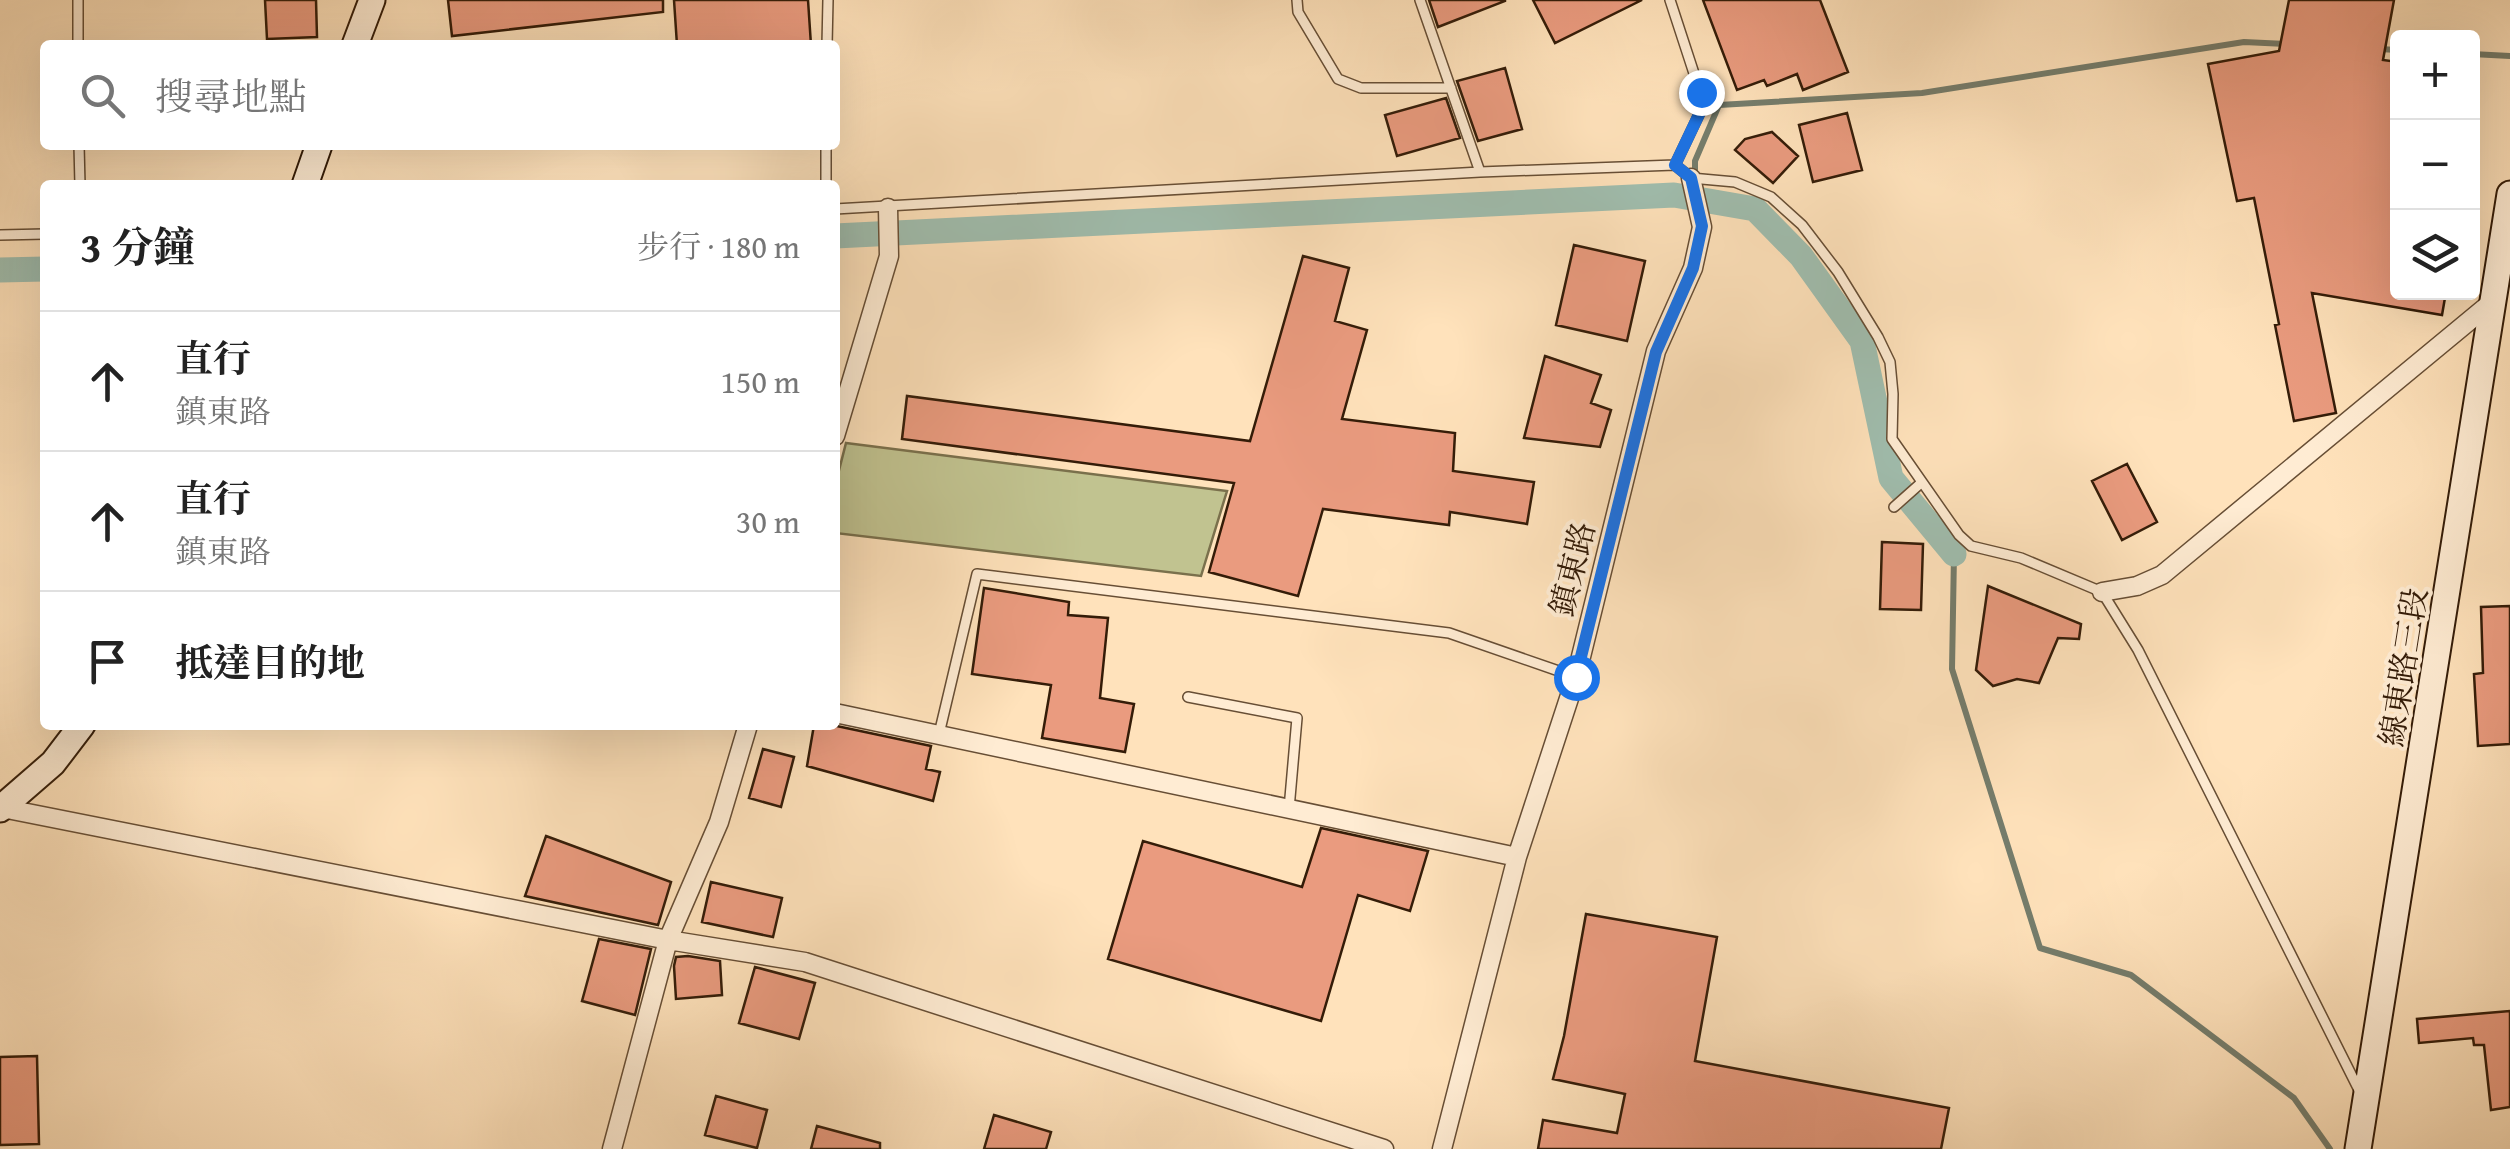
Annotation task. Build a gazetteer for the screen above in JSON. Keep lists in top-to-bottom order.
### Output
{
  "streets": {
    "main road": ["線東路三段"],
    "street": ["鎮東路"]
  },
  "page": {
    "map_buttons": ["+", "−"],
    "search": "搜尋地點",
    "heading": ["3 分鐘", "步行 · 180 m"],
    "list": [
      ["直行", "鎮東路", "150 m"],
      ["直行", "鎮東路", "30 m"],
      "抵達目的地"
    ]
  }
}
